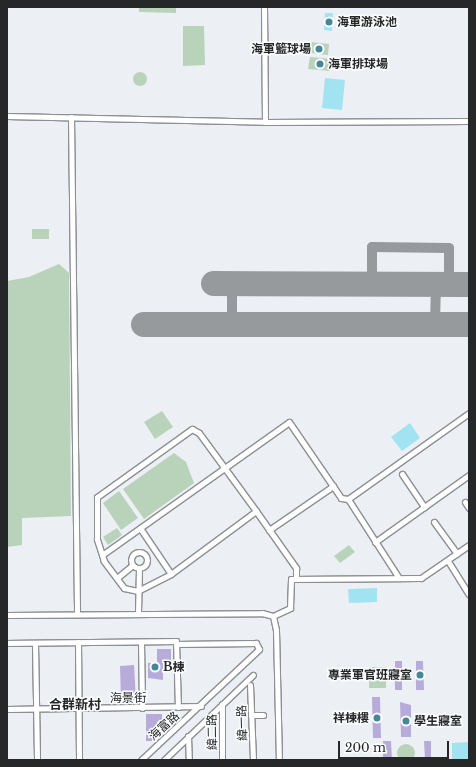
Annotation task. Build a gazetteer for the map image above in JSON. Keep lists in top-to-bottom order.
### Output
{
  "streets": {
    "street": [
      "海景街",
      "緯一路",
      "海富路",
      "緯二路"
    ]
  },
  "crossings": [
    ["海景街", "海富路"]
  ],
  "districts": ["合群新村"],
  "places": [
    "海軍游泳池",
    "海軍籃球場",
    "海軍排球場",
    "B棟",
    "專業軍官班寢室",
    "祥棟樓",
    "學生寢室"
  ],
  "scale_bar": "200 m"
}
